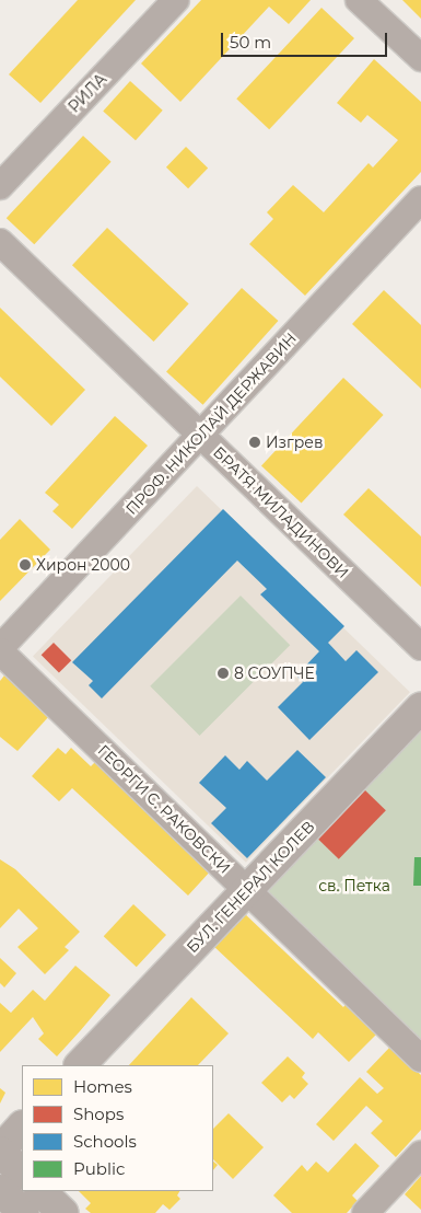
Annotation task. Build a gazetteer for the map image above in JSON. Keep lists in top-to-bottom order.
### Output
{
  "streets": {
    "street": [
      "РИЛА",
      "ПРОФ. НИКОЛАЙ ДЕРЖАВИН",
      "БРАТЯ МИЛАДИНОВИ",
      "ГЕОРГИ С. РАКОВСКИ",
      "БУЛ. ГЕНЕРАЛ КОЛЕВ"
    ]
  },
  "crossings": [
    ["ПРОФ. НИКОЛАЙ ДЕРЖАВИН", "БРАТЯ МИЛАДИНОВИ"],
    ["ПРОФ. НИКОЛАЙ ДЕРЖАВИН", "ГЕОРГИ С. РАКОВСКИ"],
    ["ГЕОРГИ С. РАКОВСКИ", "БУЛ. ГЕНЕРАЛ КОЛЕВ"]
  ],
  "parks": ["св. Петка"],
  "places": ["Изгрев", "Хирон 2000", "8 СОУПЧЕ"],
  "legend": [
    "Homes",
    "Shops",
    "Schools",
    "Public"
  ],
  "scale_bar": "50 m"
}
